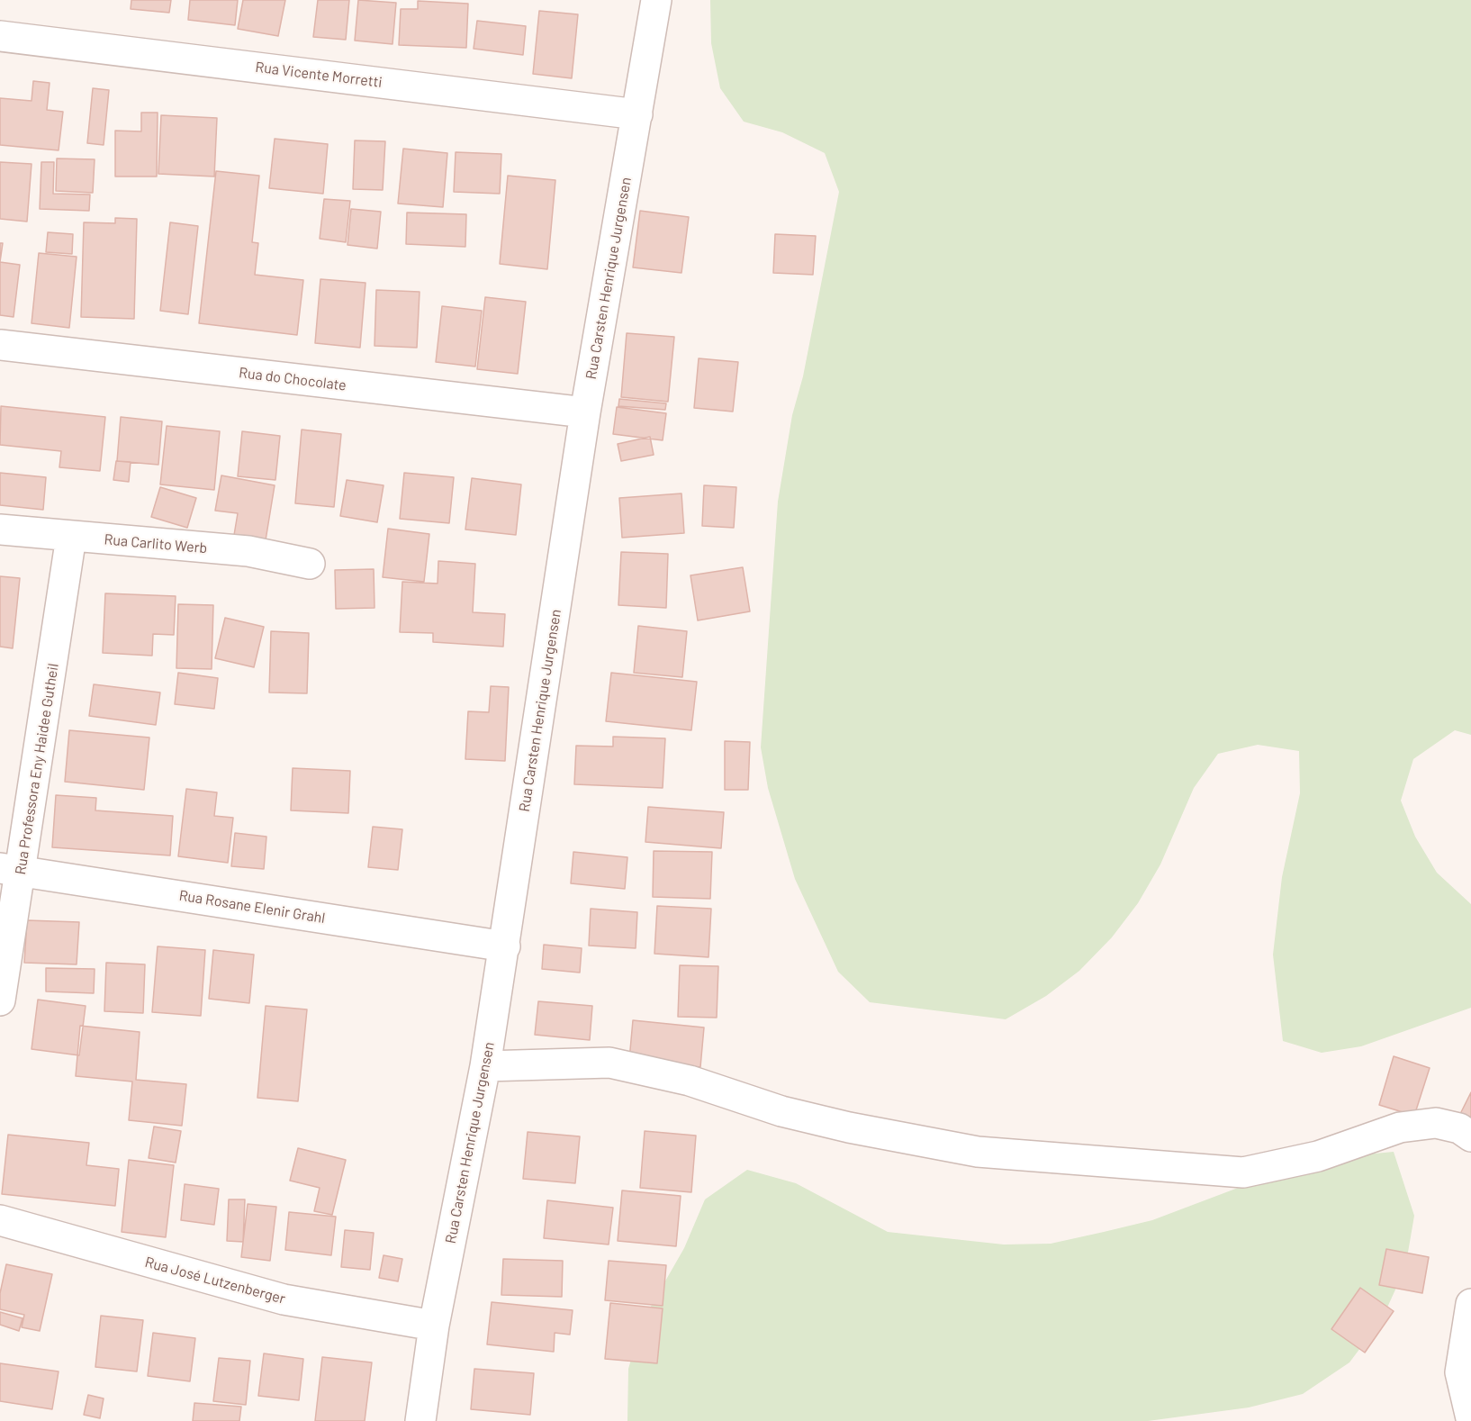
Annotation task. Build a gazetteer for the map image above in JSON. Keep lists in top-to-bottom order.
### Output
{
  "streets": {
    "street": [
      "Rua Vicente Morretti",
      "Rua Carsten Henrique Jurgensen",
      "Rua do Chocolate",
      "Rua Carlito Werb",
      "Rua Professora Eny Haidee Gutheil",
      "Rua Rosane Elenir Grahl",
      "Rua José Lutzenberger"
    ]
  },
  "crossings": [
    ["Rua Vicente Morretti", "Rua Carsten Henrique Jurgensen"],
    ["Rua Carsten Henrique Jurgensen", "Rua do Chocolate"],
    ["Rua Carsten Henrique Jurgensen", "Rua Rosane Elenir Grahl"],
    ["Rua Carsten Henrique Jurgensen", "Rua José Lutzenberger"],
    ["Rua Carlito Werb", "Rua Professora Eny Haidee Gutheil"],
    ["Rua Professora Eny Haidee Gutheil", "Rua Rosane Elenir Grahl"]
  ]
}
